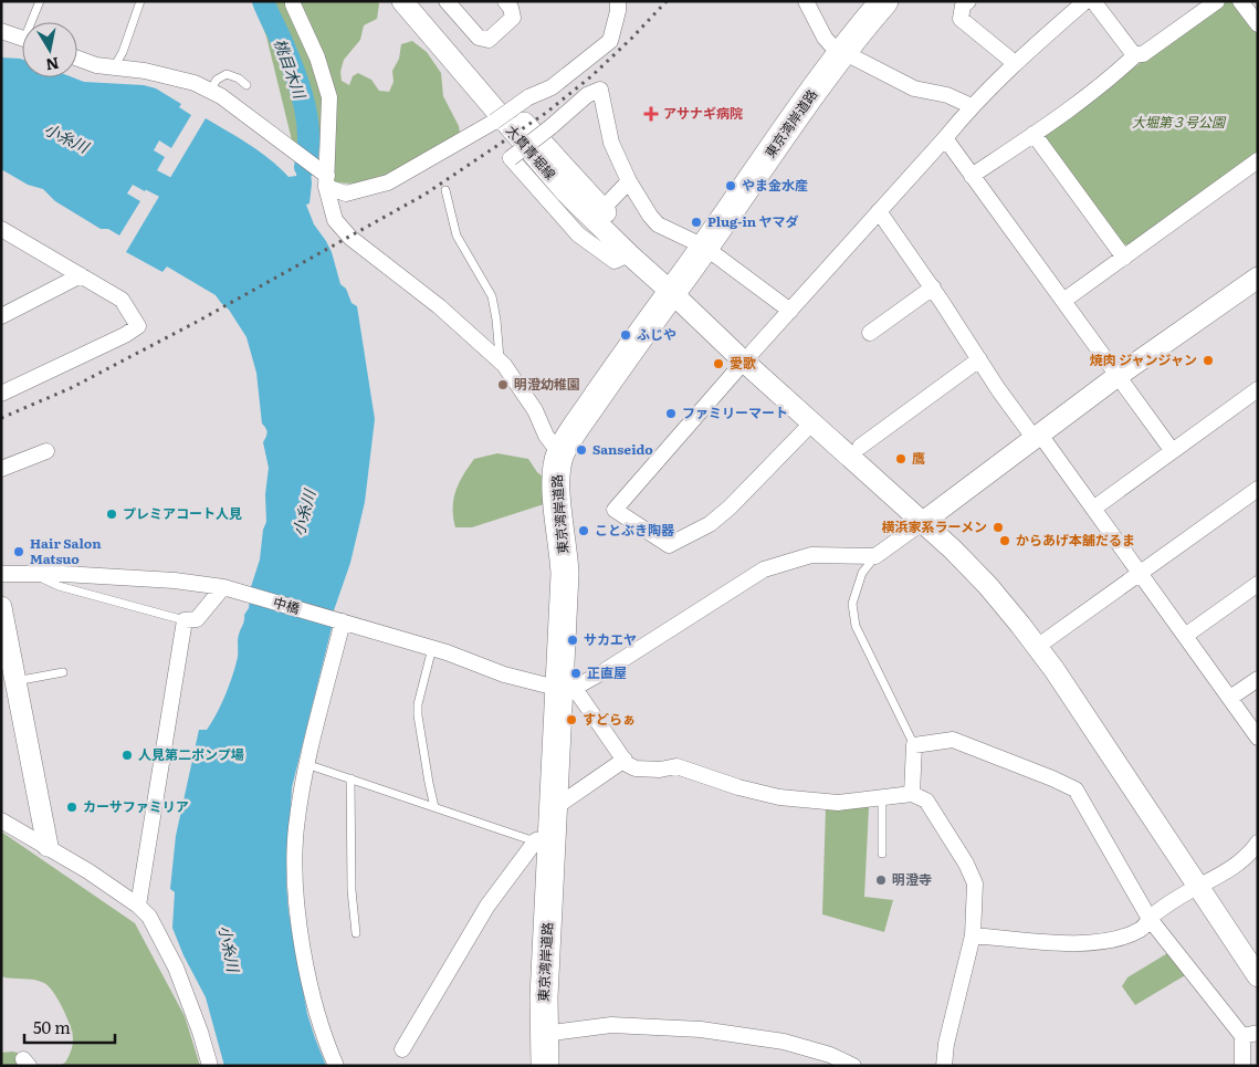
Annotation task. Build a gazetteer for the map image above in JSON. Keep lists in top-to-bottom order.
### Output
{
  "streets": {
    "highway": ["東京湾岸道路"],
    "street": ["大貫青堀線", "中橋"]
  },
  "crossings": [
    ["東京湾岸道路", "大貫青堀線"],
    ["東京湾岸道路", "中橋"]
  ],
  "water": ["桃目木川", "小糸川"],
  "parks": ["大堀第３号公園"],
  "places": {
    "health": ["アサナギ病院"],
    "other": [
      "やま金水産",
      "Plug-in ヤマダ",
      "ふじや",
      "焼肉 ジャンジャン",
      "愛歌",
      "明澄幼稚園",
      "ファミリーマート",
      "Sanseido",
      "鷹",
      "プレミアコート人見",
      "横浜家系ラーメン",
      "ことぶき陶器",
      "からあげ本舗だるま",
      "Hair Salon Matsuo",
      "サカエヤ",
      "正直屋",
      "すどらぁ",
      "人見第二ポンプ場",
      "カーサファミリア",
      "明澄寺"
    ]
  },
  "scale_bar": "50 m",
  "north": "bottom"
}
